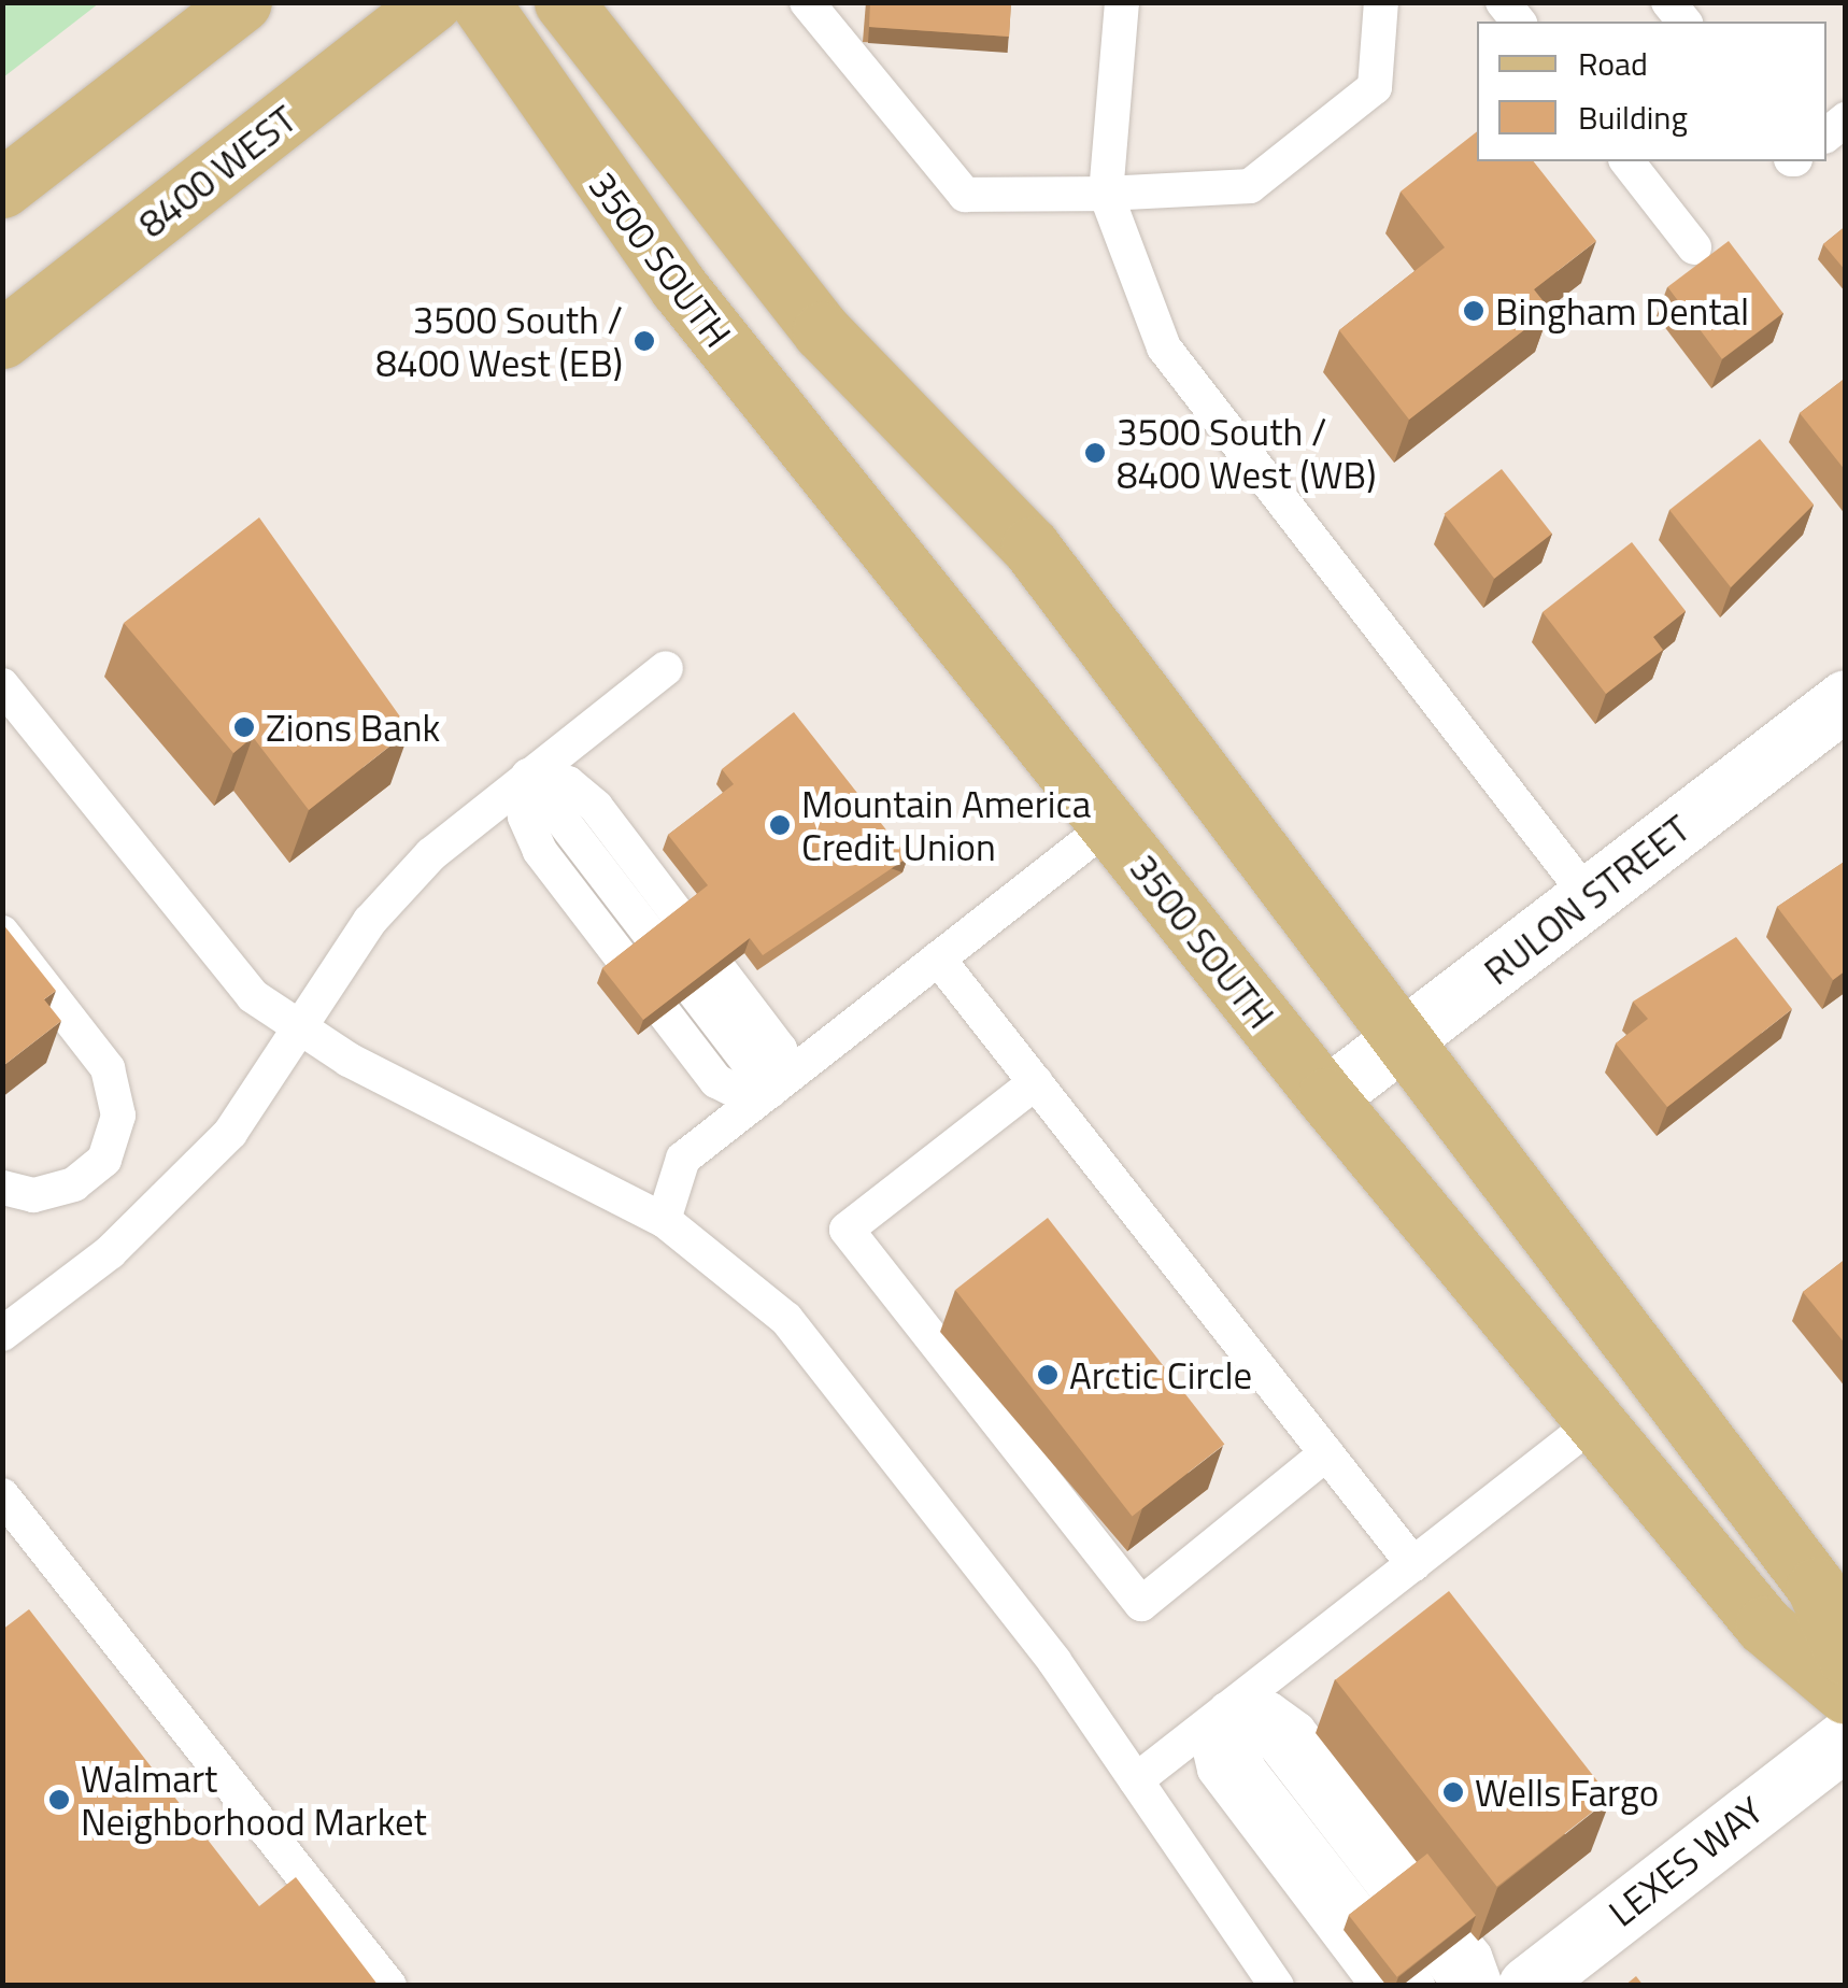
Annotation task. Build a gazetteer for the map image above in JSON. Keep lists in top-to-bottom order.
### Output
{
  "streets": {
    "main road": ["8400 WEST", "3500 SOUTH"],
    "street": ["RULON STREET", "LEXES WAY"]
  },
  "crossings": [
    ["3500 SOUTH", "RULON STREET"]
  ],
  "places": [
    "Bingham Dental",
    "3500 South / 8400 West (EB)",
    "3500 South / 8400 West (WB)",
    "Zions Bank",
    "Mountain America Credit Union",
    "Arctic Circle",
    "Wells Fargo",
    "Walmart Neighborhood Market"
  ],
  "legend": ["Road", "Building"]
}
